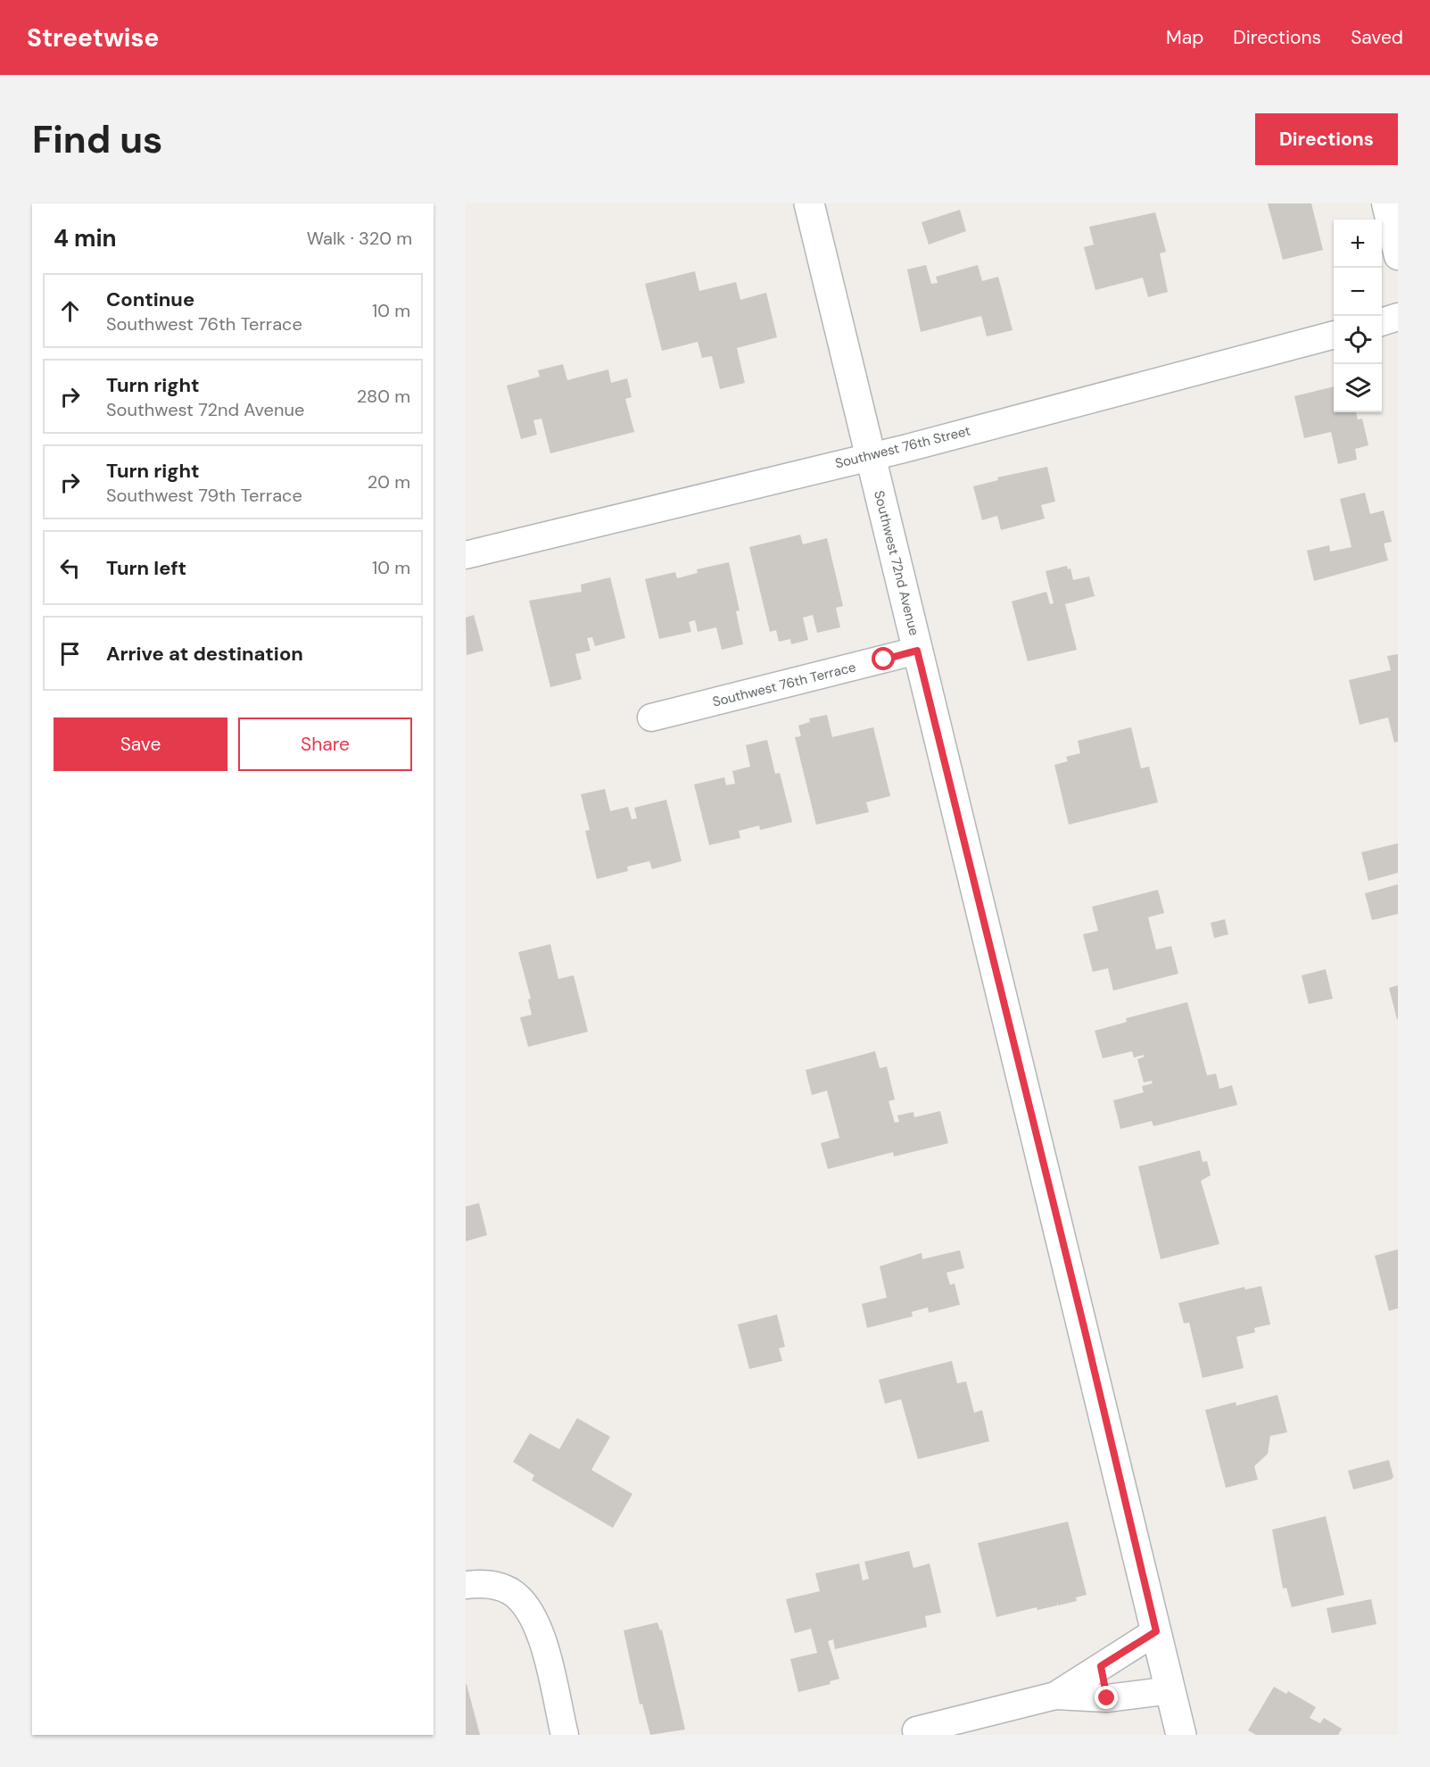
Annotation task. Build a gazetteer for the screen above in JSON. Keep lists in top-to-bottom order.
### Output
{
  "streets": {
    "street": ["Southwest 76th Street", "Southwest 72nd Avenue", "Southwest 76th Terrace"]
  },
  "crossings": [
    ["Southwest 76th Street", "Southwest 72nd Avenue"],
    ["Southwest 72nd Avenue", "Southwest 76th Terrace"]
  ],
  "page": {
    "header": "Streetwise",
    "nav": ["Map", "Directions", "Saved"],
    "buttons": [
      "Directions",
      ["Save", "Share"]
    ],
    "title": "Find us",
    "heading": ["4 min", "Walk · 320 m"],
    "map_buttons": ["+", "−"],
    "list": [
      ["Continue", "Southwest 76th Terrace", "10 m"],
      ["Turn right", "Southwest 72nd Avenue", "280 m"],
      ["Turn right", "Southwest 79th Terrace", "20 m"],
      ["Turn left", "10 m"],
      "Arrive at destination"
    ]
  }
}
